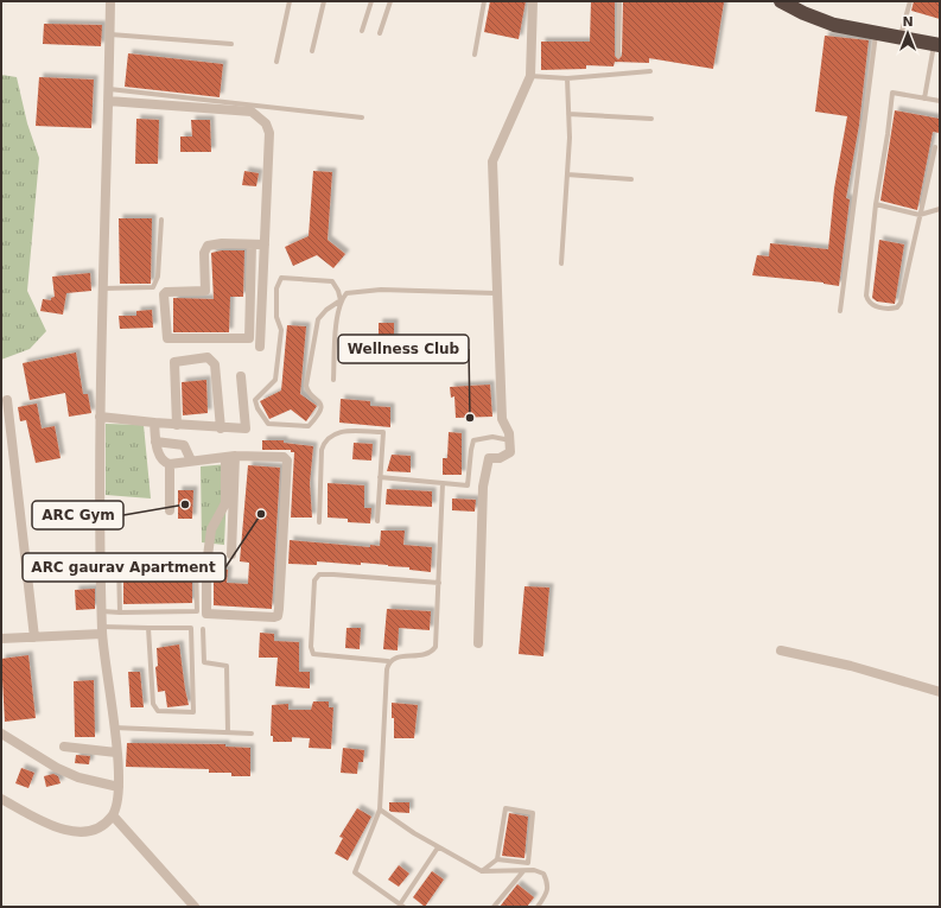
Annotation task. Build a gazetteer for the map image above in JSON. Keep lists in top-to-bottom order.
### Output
{
  "places": ["Wellness Club", "ARC Gym", "ARC gaurav Apartment"],
  "north": "top"
}
